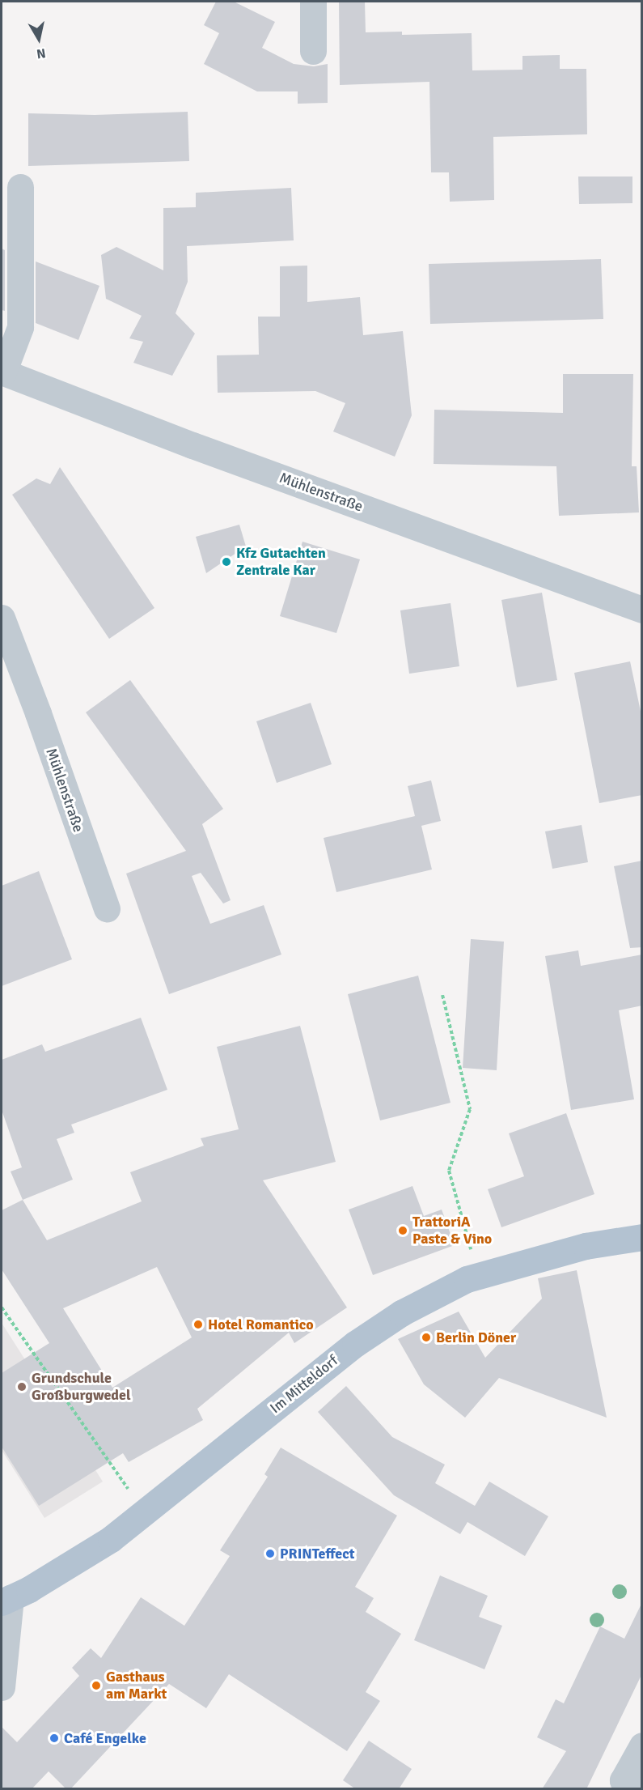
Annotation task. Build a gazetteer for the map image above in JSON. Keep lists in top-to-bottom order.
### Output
{
  "streets": {
    "main road": ["Im Mitteldorf"],
    "street": ["Mühlenstraße"]
  },
  "places": [
    "Kfz Gutachten Zentrale Kar",
    "TrattoriA Paste & Vino",
    "Hotel Romantico",
    "Berlin Döner",
    "Grundschule Großburgwedel",
    "PRINTeffect",
    "Gasthaus am Markt",
    "Café Engelke"
  ],
  "north": "bottom"
}
